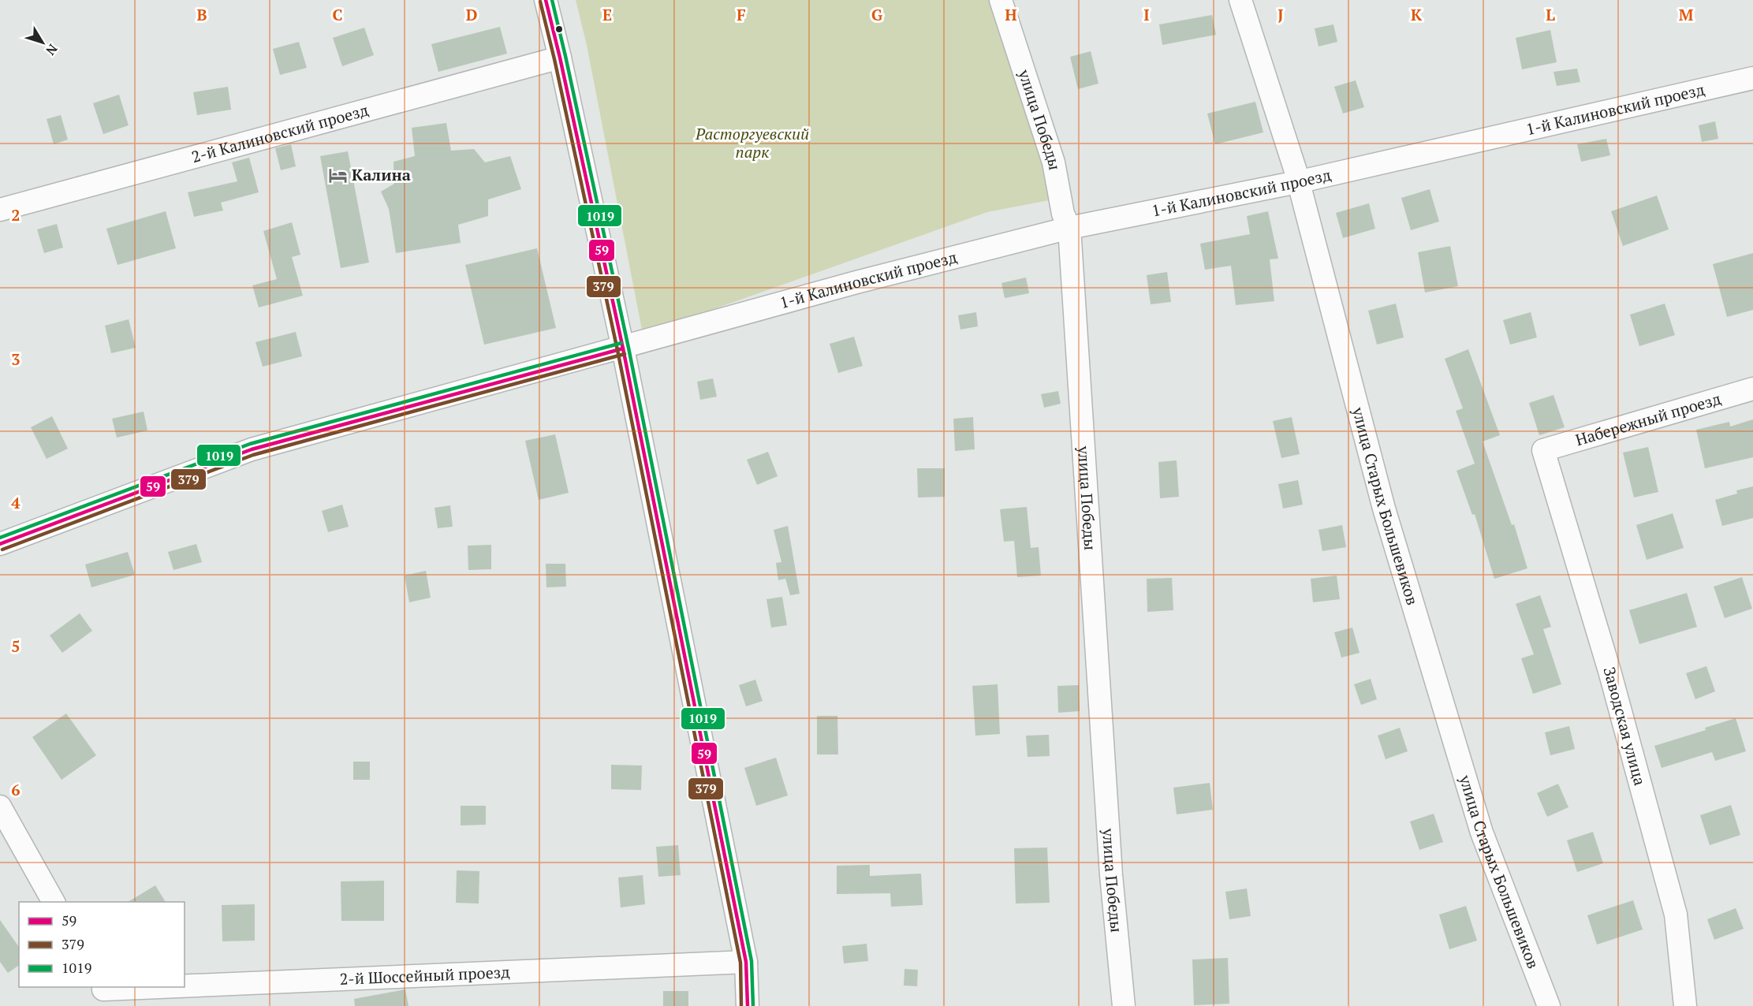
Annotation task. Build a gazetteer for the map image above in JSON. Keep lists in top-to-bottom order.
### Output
{
  "streets": {
    "street": [
      "1-й Калиновский проезд",
      "улица Победы",
      "2-й Калиновский проезд",
      "Набережный проезд",
      "улица Старых Большевиков",
      "Заводская улица",
      "2-й Шоссейный проезд"
    ]
  },
  "crossings": [
    ["1-й Калиновский проезд", "улица Победы"],
    ["1-й Калиновский проезд", "улица Старых Большевиков"],
    ["Набережный проезд", "Заводская улица"]
  ],
  "parks": ["Расторгуевский парк"],
  "places": {
    "hotel": ["Калина"]
  },
  "lines": ["transit line 59", "transit line 1019", "transit line 379"],
  "legend": ["59", "379", "1019"],
  "north": "bottom right",
  "grid": {
    "columns": [
      "B",
      "C",
      "D",
      "E",
      "F",
      "G",
      "H",
      "I",
      "J",
      "K",
      "L",
      "M"
    ],
    "rows": [
      "2",
      "3",
      "4",
      "5",
      "6"
    ]
  }
}
